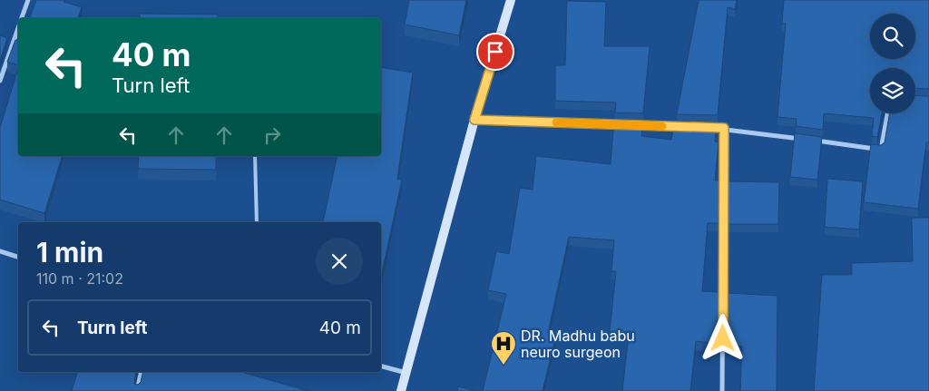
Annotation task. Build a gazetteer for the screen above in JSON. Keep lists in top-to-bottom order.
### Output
{
  "places": {
    "hospital": ["DR. Madhu babu neuro surgeon"]
  },
  "page": {
    "turn": ["40 m", "Turn left"],
    "heading": ["1 min", "110 m · 21:02"],
    "list": [
      {
        "name": "Turn left",
        "value": "40 m"
      }
    ]
  }
}
